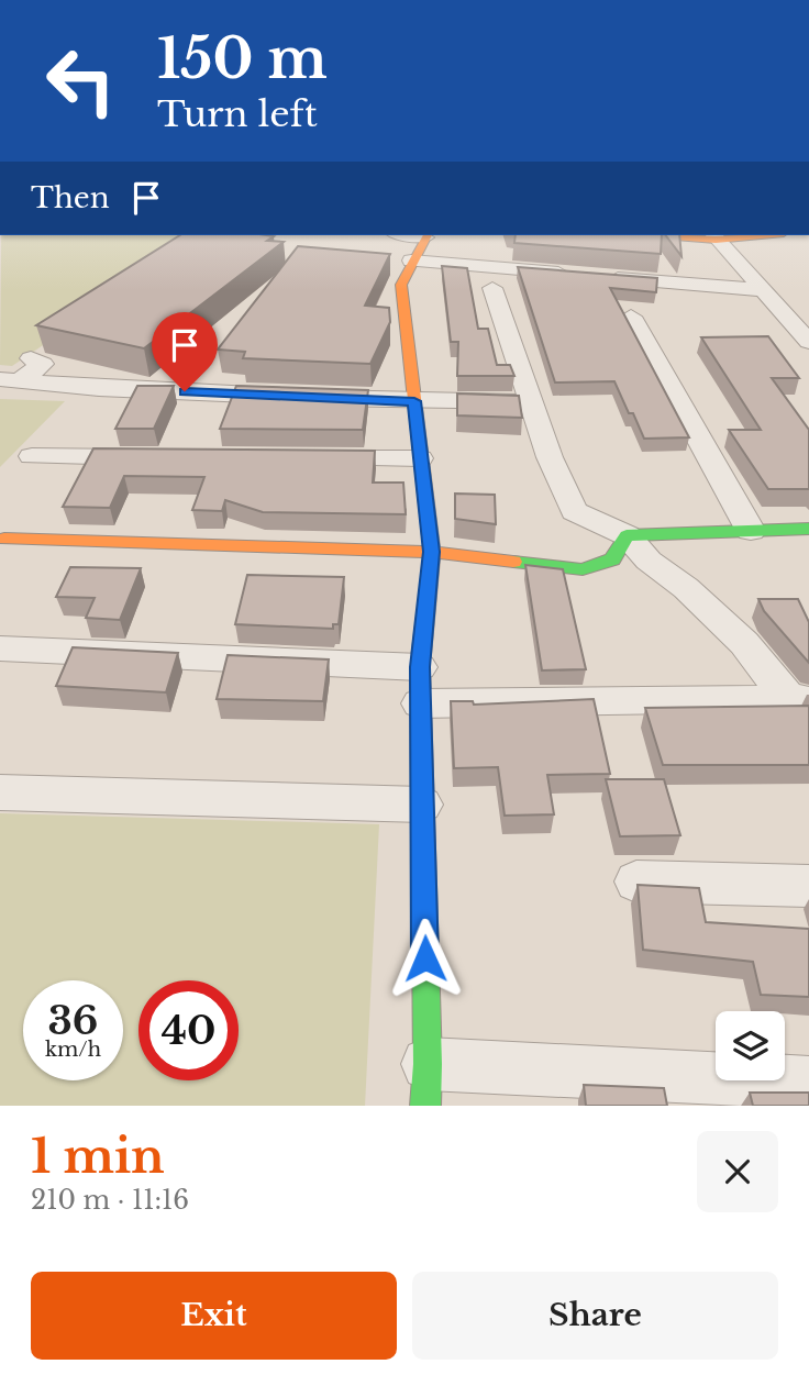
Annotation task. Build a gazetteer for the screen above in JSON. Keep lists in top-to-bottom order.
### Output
{
  "page": {
    "turn": ["150 m", "Turn left"],
    "then": "Then",
    "speed": "36 km/h",
    "limit": "40",
    "heading": ["1 min", "210 m · 11:16"],
    "buttons": ["Exit", "Share"]
  }
}
